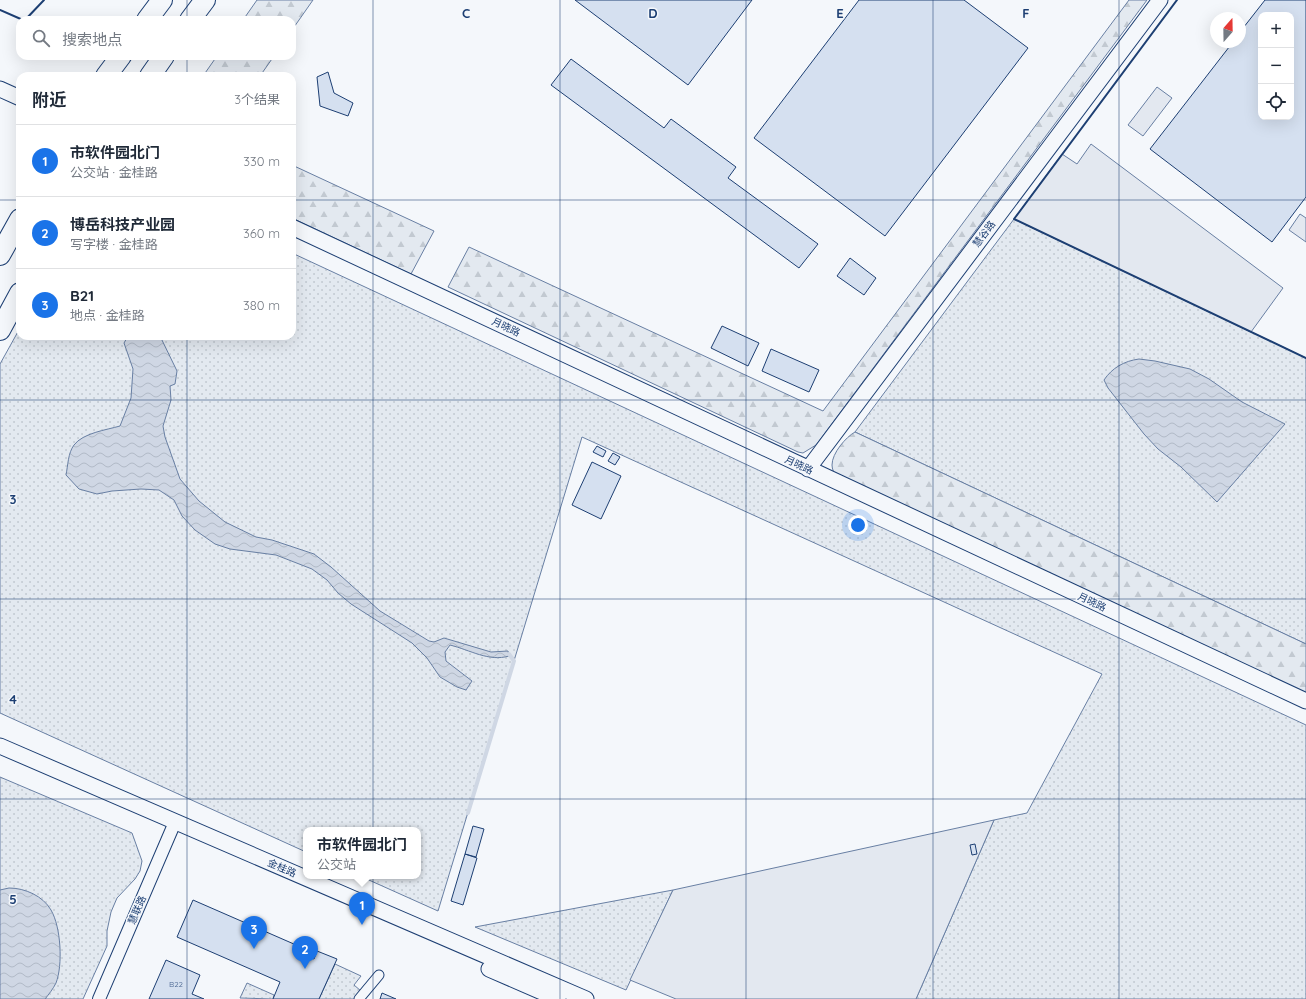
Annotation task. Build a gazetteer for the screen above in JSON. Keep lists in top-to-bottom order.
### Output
{
  "streets": {
    "street": [
      "慧谷路",
      "月晓路",
      "金桂路",
      "慧联路"
    ]
  },
  "crossings": [
    ["慧谷路", "月晓路"],
    ["金桂路", "慧联路"]
  ],
  "house_numbers": ["B22"],
  "north": "top",
  "page": {
    "map_buttons": ["+", "−"],
    "search": "搜索地点",
    "heading": ["附近", "3个结果"],
    "list": [
      {
        "mark": "1",
        "name": "市软件园北门",
        "note": "公交站 · 金桂路",
        "value": "330 m"
      },
      {
        "mark": "2",
        "name": "博岳科技产业园",
        "note": "写字楼 · 金桂路",
        "value": "360 m"
      },
      {
        "mark": "3",
        "name": "B21",
        "note": "地点 · 金桂路",
        "value": "380 m"
      }
    ],
    "popup": ["市软件园北门", "公交站"],
    "pins": ["1", "3", "2"]
  },
  "grid": {
    "columns": [
      "C",
      "D",
      "E",
      "F"
    ],
    "rows": ["3", "4", "5"]
  }
}
